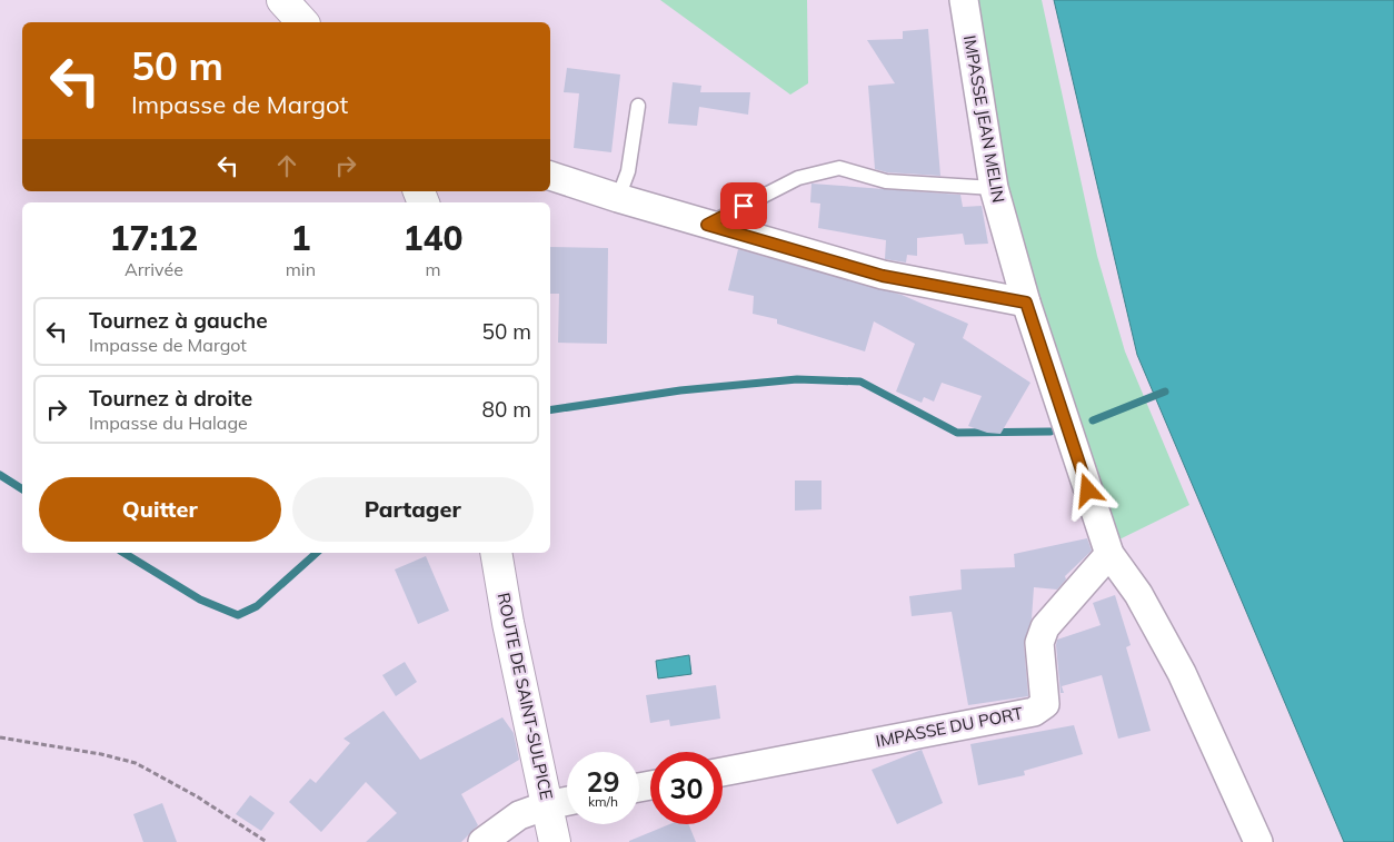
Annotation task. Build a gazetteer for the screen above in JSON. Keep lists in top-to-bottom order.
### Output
{
  "streets": {
    "main road": ["ROUTE DE SAINT-SULPICE"],
    "street": ["IMPASSE JEAN MELIN", "IMPASSE DU PORT"]
  },
  "crossings": [
    ["IMPASSE JEAN MELIN", "IMPASSE DU PORT"]
  ],
  "page": {
    "turn": ["50 m", "Impasse de Margot"],
    "eta": [
      "17:12",
      "Arrivée",
      "1",
      "min",
      "140",
      "m"
    ],
    "list": [
      {
        "name": "Tournez à gauche",
        "note": "Impasse de Margot",
        "value": "50 m"
      },
      {
        "name": "Tournez à droite",
        "note": "Impasse du Halage",
        "value": "80 m"
      }
    ],
    "buttons": ["Quitter", "Partager"],
    "speed": "29 km/h",
    "limit": "30"
  }
}
